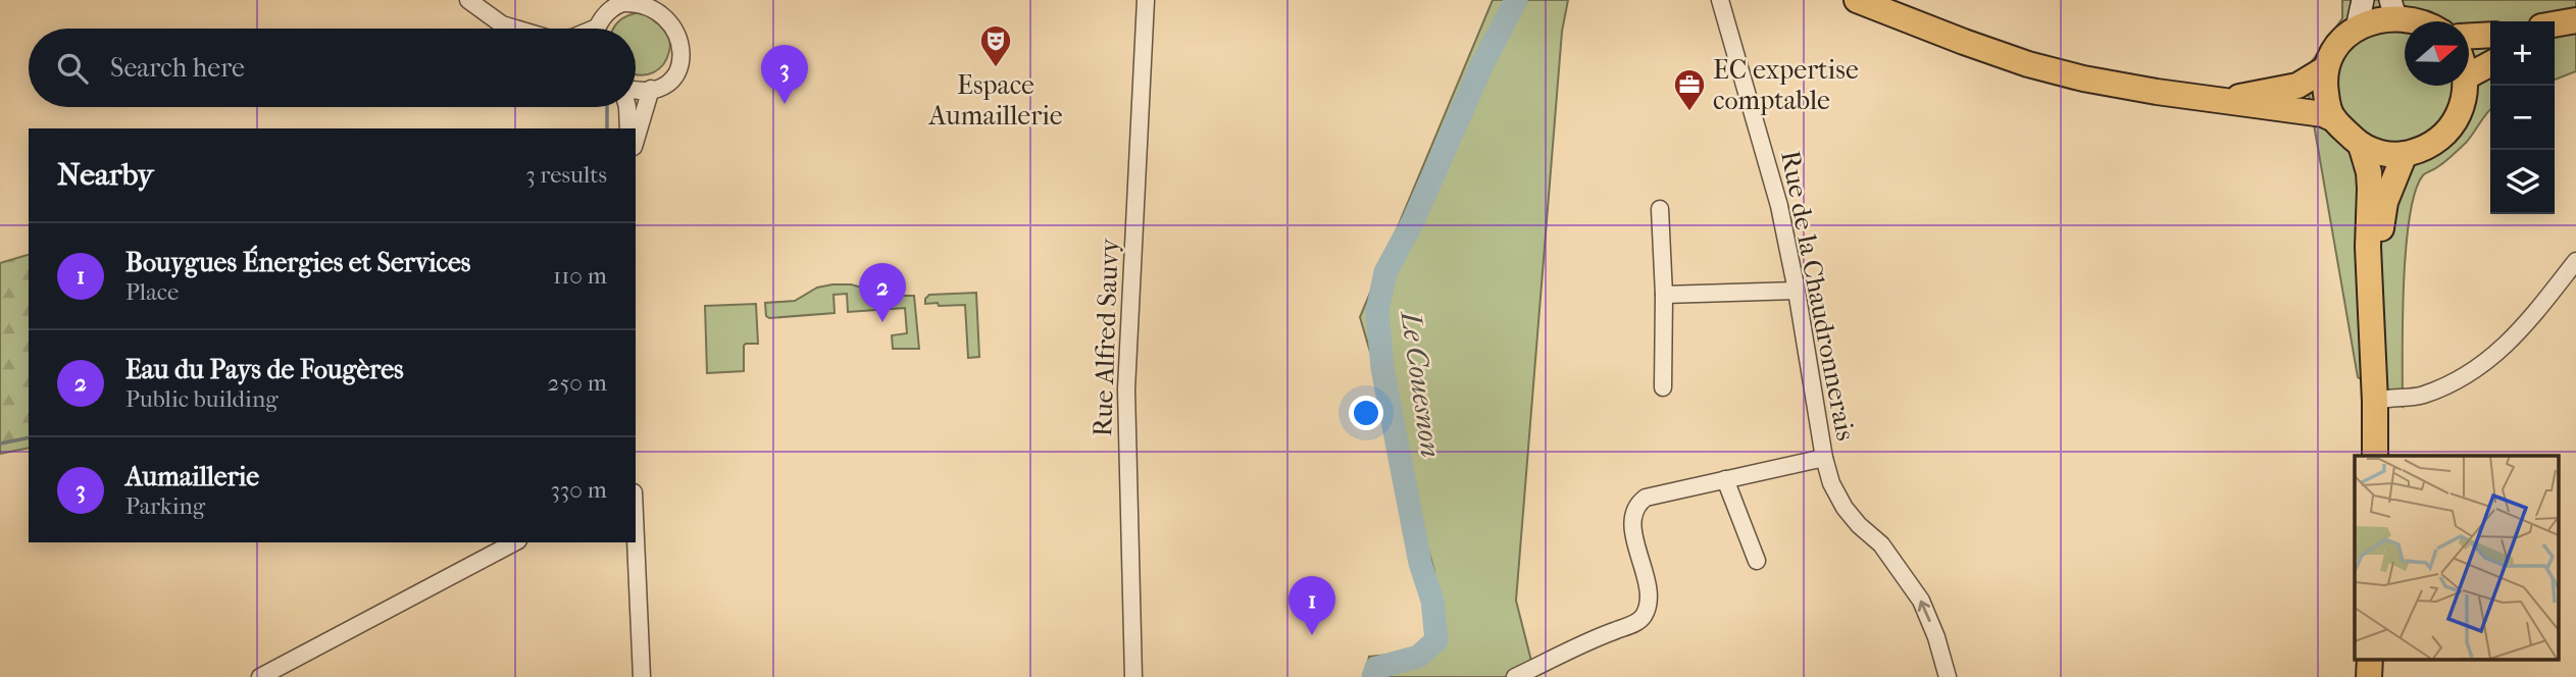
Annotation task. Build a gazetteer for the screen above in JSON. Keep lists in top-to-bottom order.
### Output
{
  "streets": {
    "street": ["Rue de la Chaudronnerais", "Rue Alfred Sauvy"]
  },
  "water": ["Le Couesnon"],
  "places": {
    "theatre": ["Espace Aumaillerie"],
    "office": ["EC expertise comptable"]
  },
  "north": "right",
  "page": {
    "map_buttons": ["+", "−"],
    "search": "Search here",
    "pins": ["3", "2", "1"],
    "heading": ["Nearby", "3 results"],
    "list": [
      {
        "mark": "1",
        "name": "Bouygues Énergies et Services",
        "note": "Place",
        "value": "110 m"
      },
      {
        "mark": "2",
        "name": "Eau du Pays de Fougères",
        "note": "Public building",
        "value": "250 m"
      },
      {
        "mark": "3",
        "name": "Aumaillerie",
        "note": "Parking",
        "value": "330 m"
      }
    ]
  }
}
